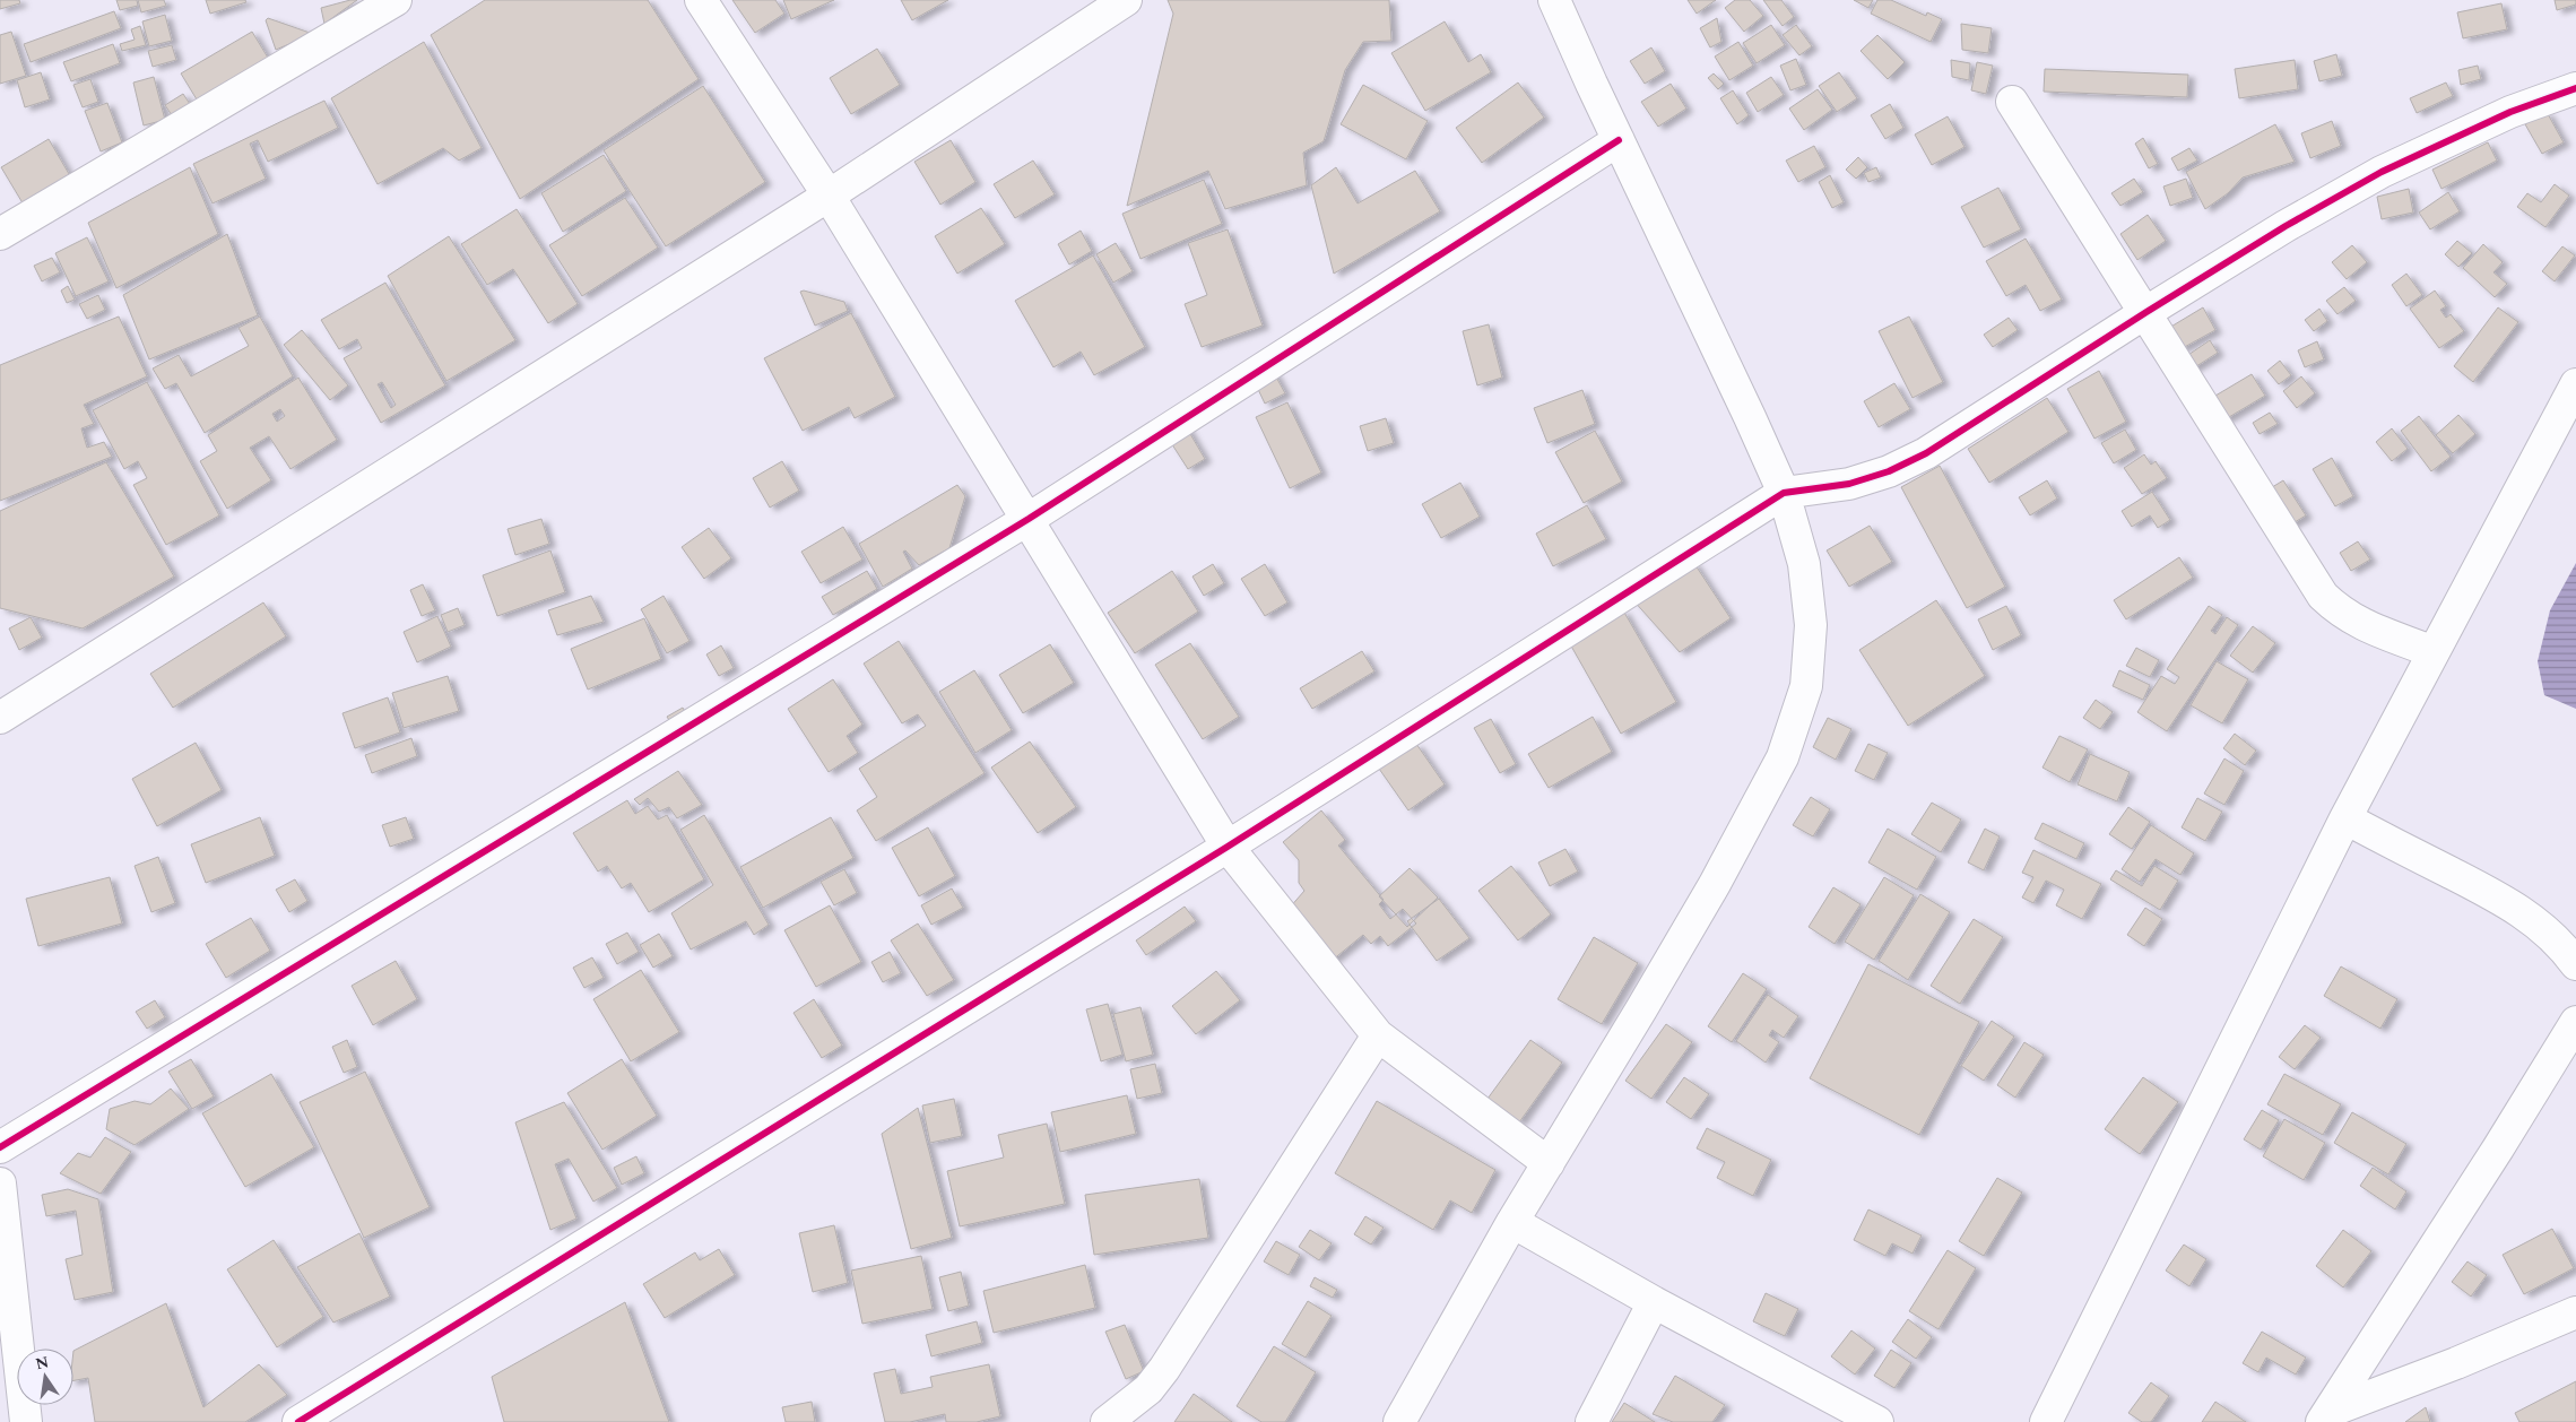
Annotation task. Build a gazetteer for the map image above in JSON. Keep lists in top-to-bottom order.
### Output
{
  "north": "top"
}
